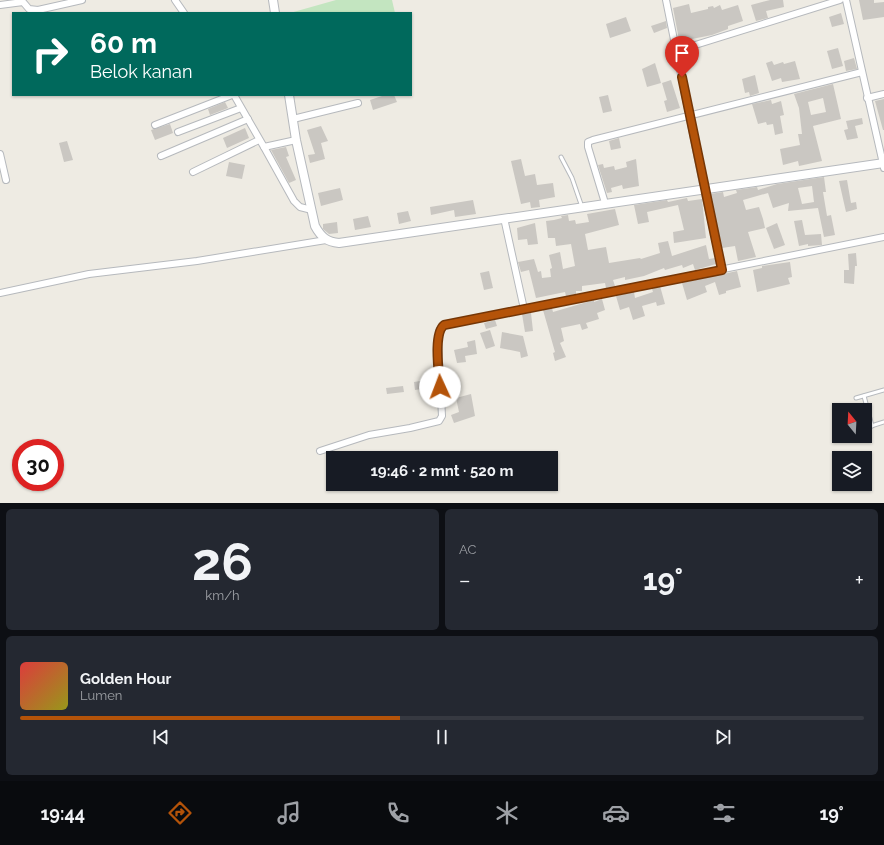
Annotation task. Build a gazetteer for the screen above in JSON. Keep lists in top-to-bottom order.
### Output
{
  "north": "top",
  "page": {
    "turn": ["60 m", "Belok kanan"],
    "limit": "30",
    "trip": "19:46 · 2 mnt · 520 m",
    "tile": [
      ["26", "km/h"],
      "AC"
    ],
    "heat": ["−", "19°", "+"],
    "song": ["Golden Hour", "Lumen"],
    "tabs": ["19:44", "19°"]
  }
}
